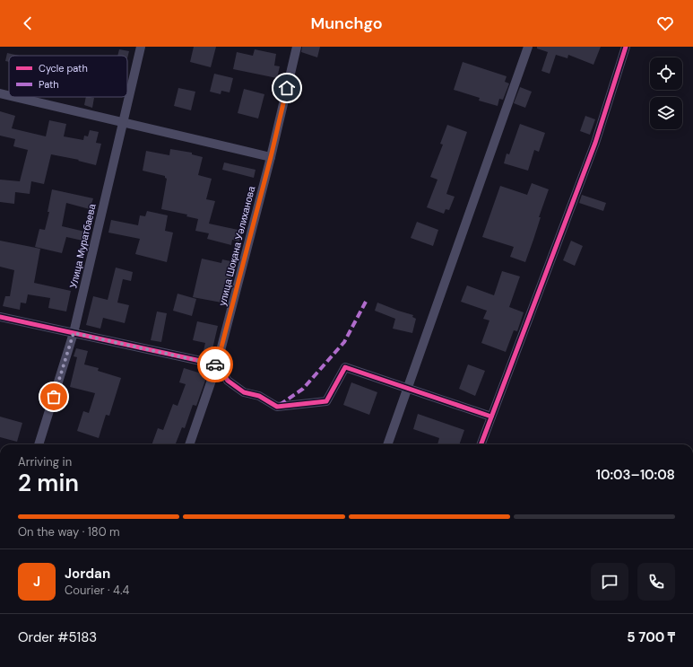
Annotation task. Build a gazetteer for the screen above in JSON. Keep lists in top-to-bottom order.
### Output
{
  "streets": {
    "street": ["Улица Муратбаева", "улица Шоқана Уәлиханова"]
  },
  "legend": ["Cycle path", "Path"],
  "page": {
    "header": "Munchgo",
    "heading": ["2 min", "Arriving in", "10:03–10:08"],
    "panel": [
      "Jordan",
      "Courier · 4.4",
      "Order #5183",
      "5 700 ₸"
    ],
    "bar": "On the way · 180 m",
    "round": "J"
  }
}
